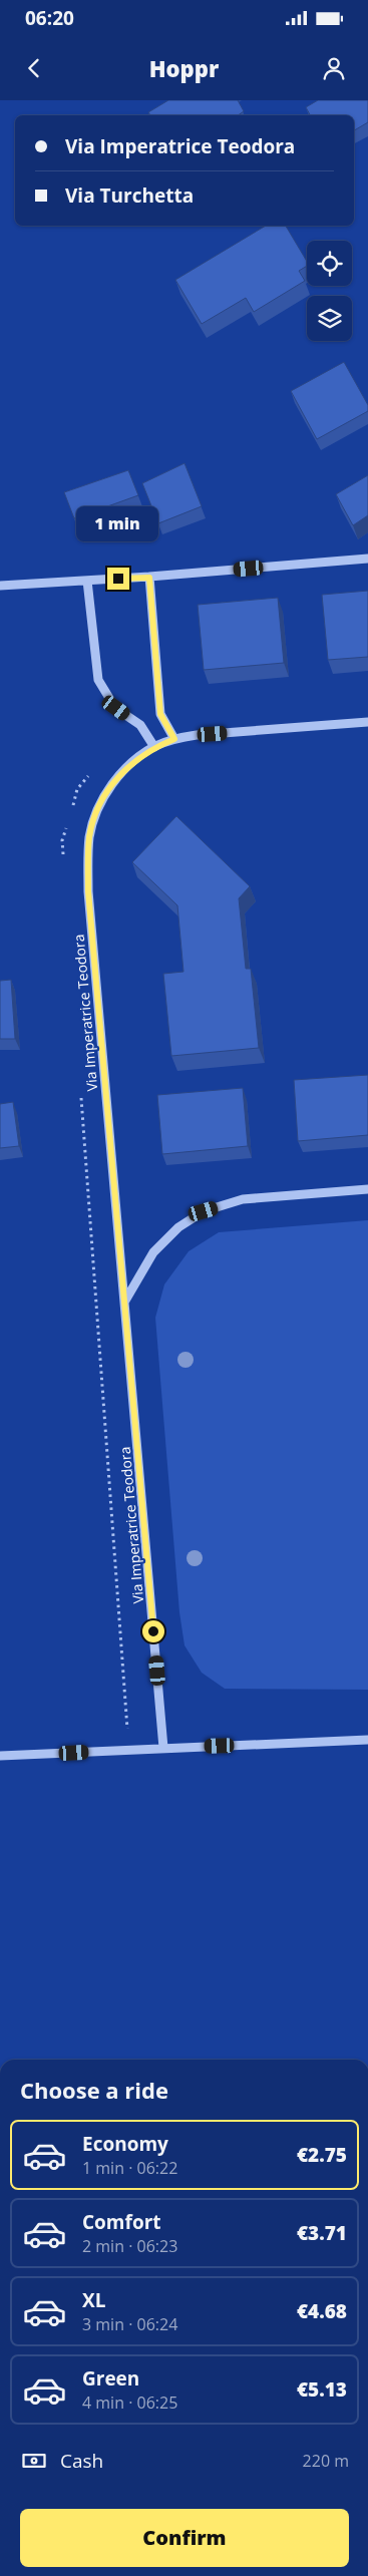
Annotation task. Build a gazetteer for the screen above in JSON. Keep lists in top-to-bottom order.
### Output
{
  "streets": {
    "street": ["Via Imperatrice Teodora"]
  },
  "page": {
    "status": "06:20",
    "header": "Hoppr",
    "banner": ["Via Imperatrice Teodora", "Via Turchetta"],
    "bubble": "1 min",
    "heading": "Choose a ride",
    "list": [
      {
        "name": "Economy",
        "note": "1 min · 06:22",
        "value": "€2.75"
      },
      {
        "name": "Comfort",
        "note": "2 min · 06:23",
        "value": "€3.71"
      },
      {
        "name": "XL",
        "note": "3 min · 06:24",
        "value": "€4.68"
      },
      {
        "name": "Green",
        "note": "4 min · 06:25",
        "value": "€5.13"
      }
    ],
    "pay": ["Cash", "220 m"],
    "buttons": "Confirm"
  }
}
